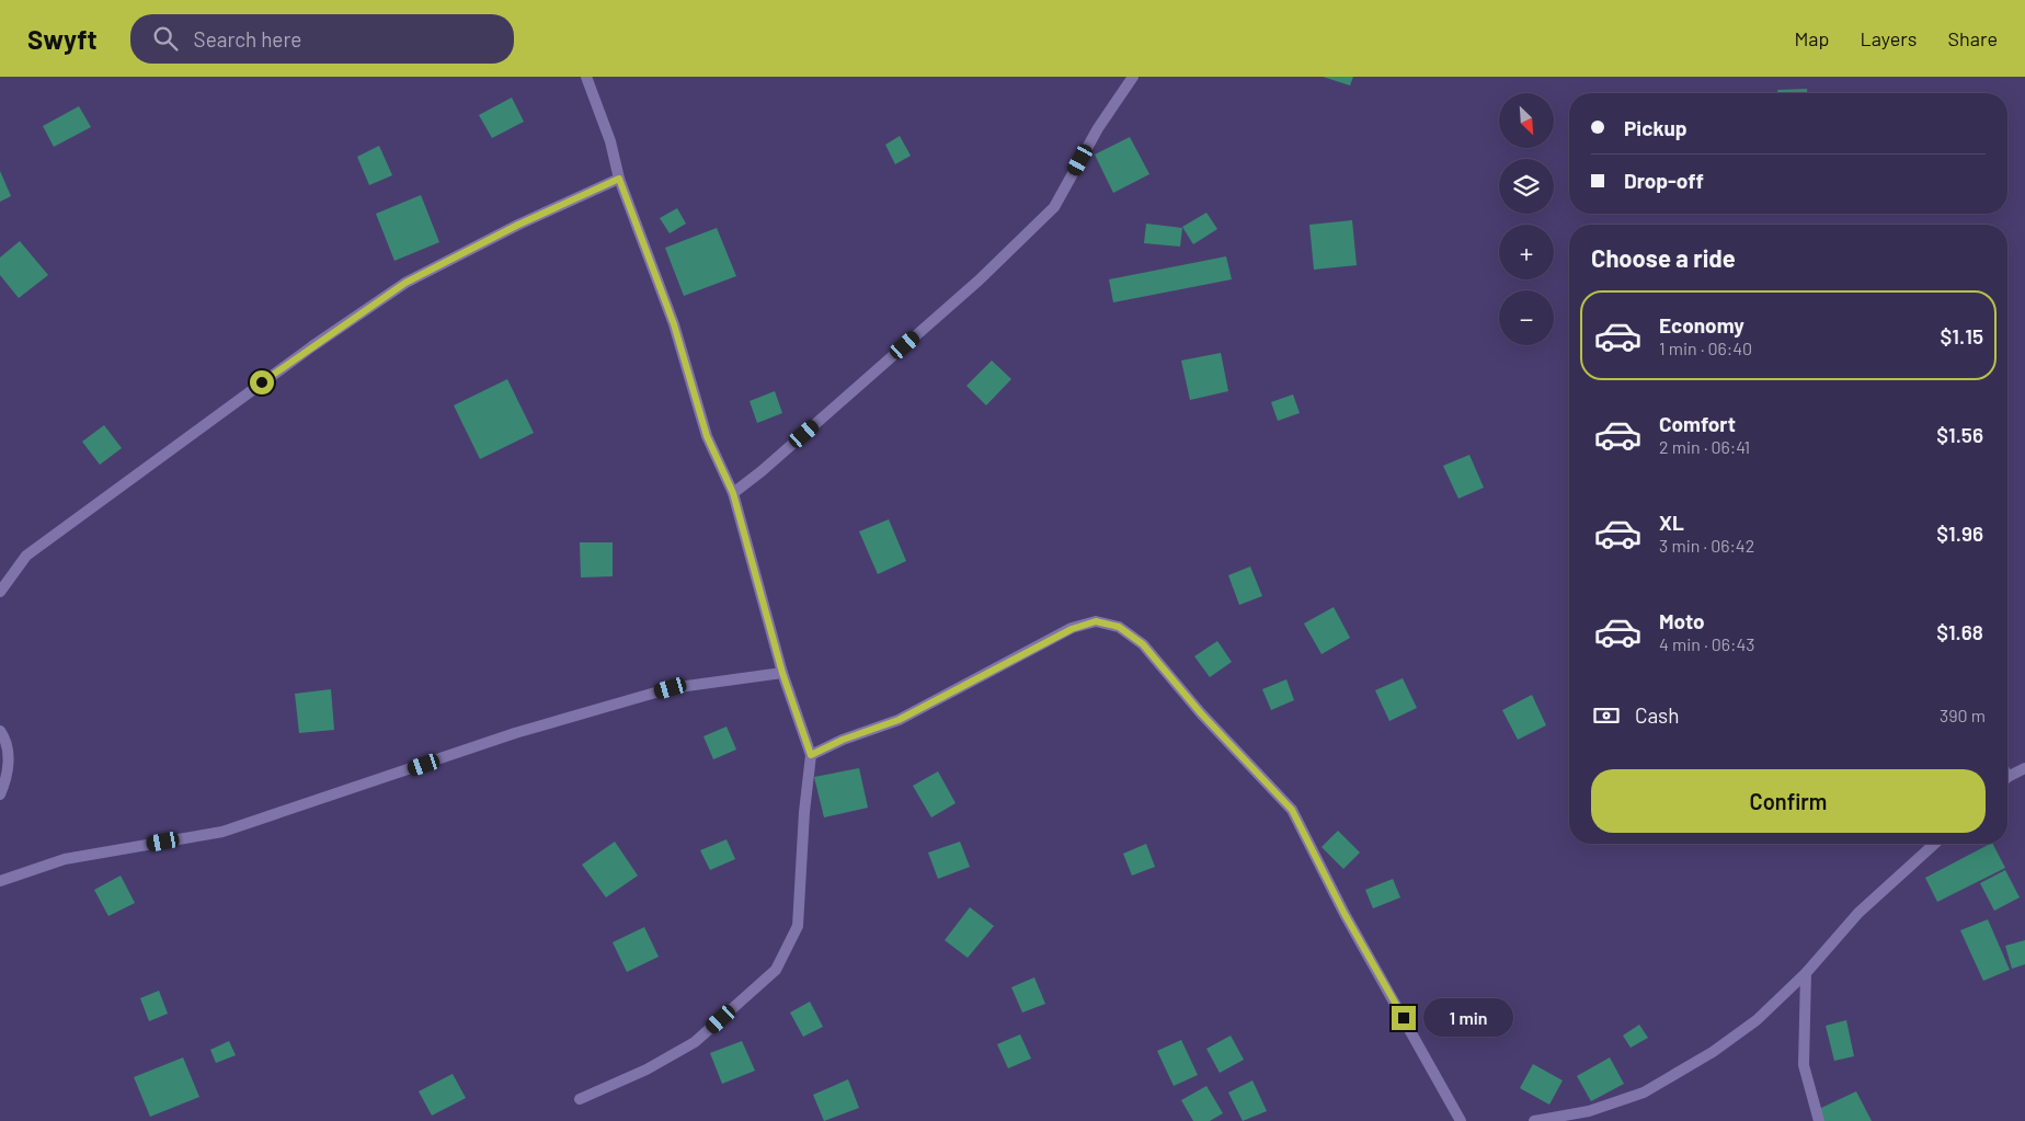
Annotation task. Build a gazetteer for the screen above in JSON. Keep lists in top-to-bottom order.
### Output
{
  "north": "bottom right",
  "page": {
    "header": "Swyft",
    "search": "Search here",
    "nav": ["Map", "Layers", "Share"],
    "map_buttons": ["+", "−"],
    "banner": ["Pickup", "Drop-off"],
    "heading": "Choose a ride",
    "list": [
      {
        "name": "Economy",
        "note": "1 min · 06:40",
        "value": "$1.15"
      },
      {
        "name": "Comfort",
        "note": "2 min · 06:41",
        "value": "$1.56"
      },
      {
        "name": "XL",
        "note": "3 min · 06:42",
        "value": "$1.96"
      },
      {
        "name": "Moto",
        "note": "4 min · 06:43",
        "value": "$1.68"
      }
    ],
    "pay": ["Cash", "390 m"],
    "buttons": "Confirm",
    "bubble": "1 min"
  }
}
